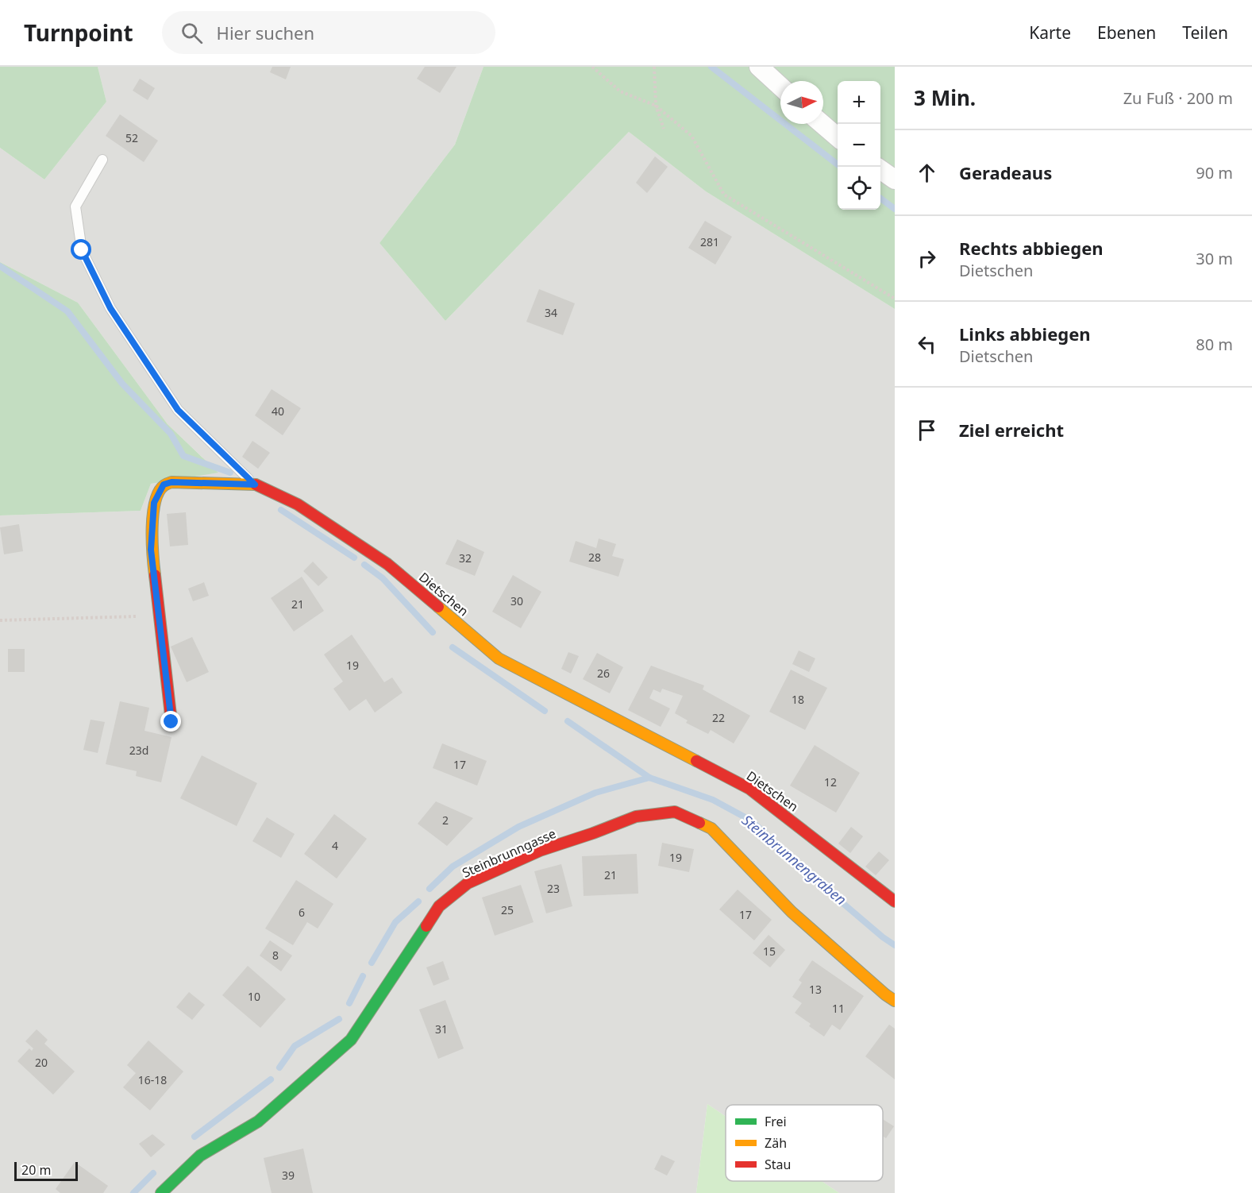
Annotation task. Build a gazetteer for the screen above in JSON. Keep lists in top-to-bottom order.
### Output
{
  "streets": {
    "street": ["Dietschen", "Steinbrunngasse"]
  },
  "water": ["Steinbrunnengraben"],
  "house_numbers": [
    "52",
    "281",
    "34",
    "40",
    "28",
    "32",
    "30",
    "21",
    "19",
    "26",
    "18",
    "22",
    "23d",
    "17",
    "12",
    "2",
    "4",
    "19",
    "21",
    "23",
    "25",
    "6",
    "17",
    "15",
    "8",
    "13",
    "10",
    "11",
    "31",
    "20",
    "16-18",
    "39"
  ],
  "legend": ["Frei", "Zäh", "Stau"],
  "scale_bar": "20 m",
  "north": "right",
  "page": {
    "header": "Turnpoint",
    "search": "Hier suchen",
    "nav": ["Karte", "Ebenen", "Teilen"],
    "heading": ["3 Min.", "Zu Fuß · 200 m"],
    "map_buttons": ["+", "−"],
    "list": [
      ["Geradeaus", "90 m"],
      ["Rechts abbiegen", "Dietschen", "30 m"],
      ["Links abbiegen", "Dietschen", "80 m"],
      "Ziel erreicht"
    ],
    "scale": "20 m"
  }
}
